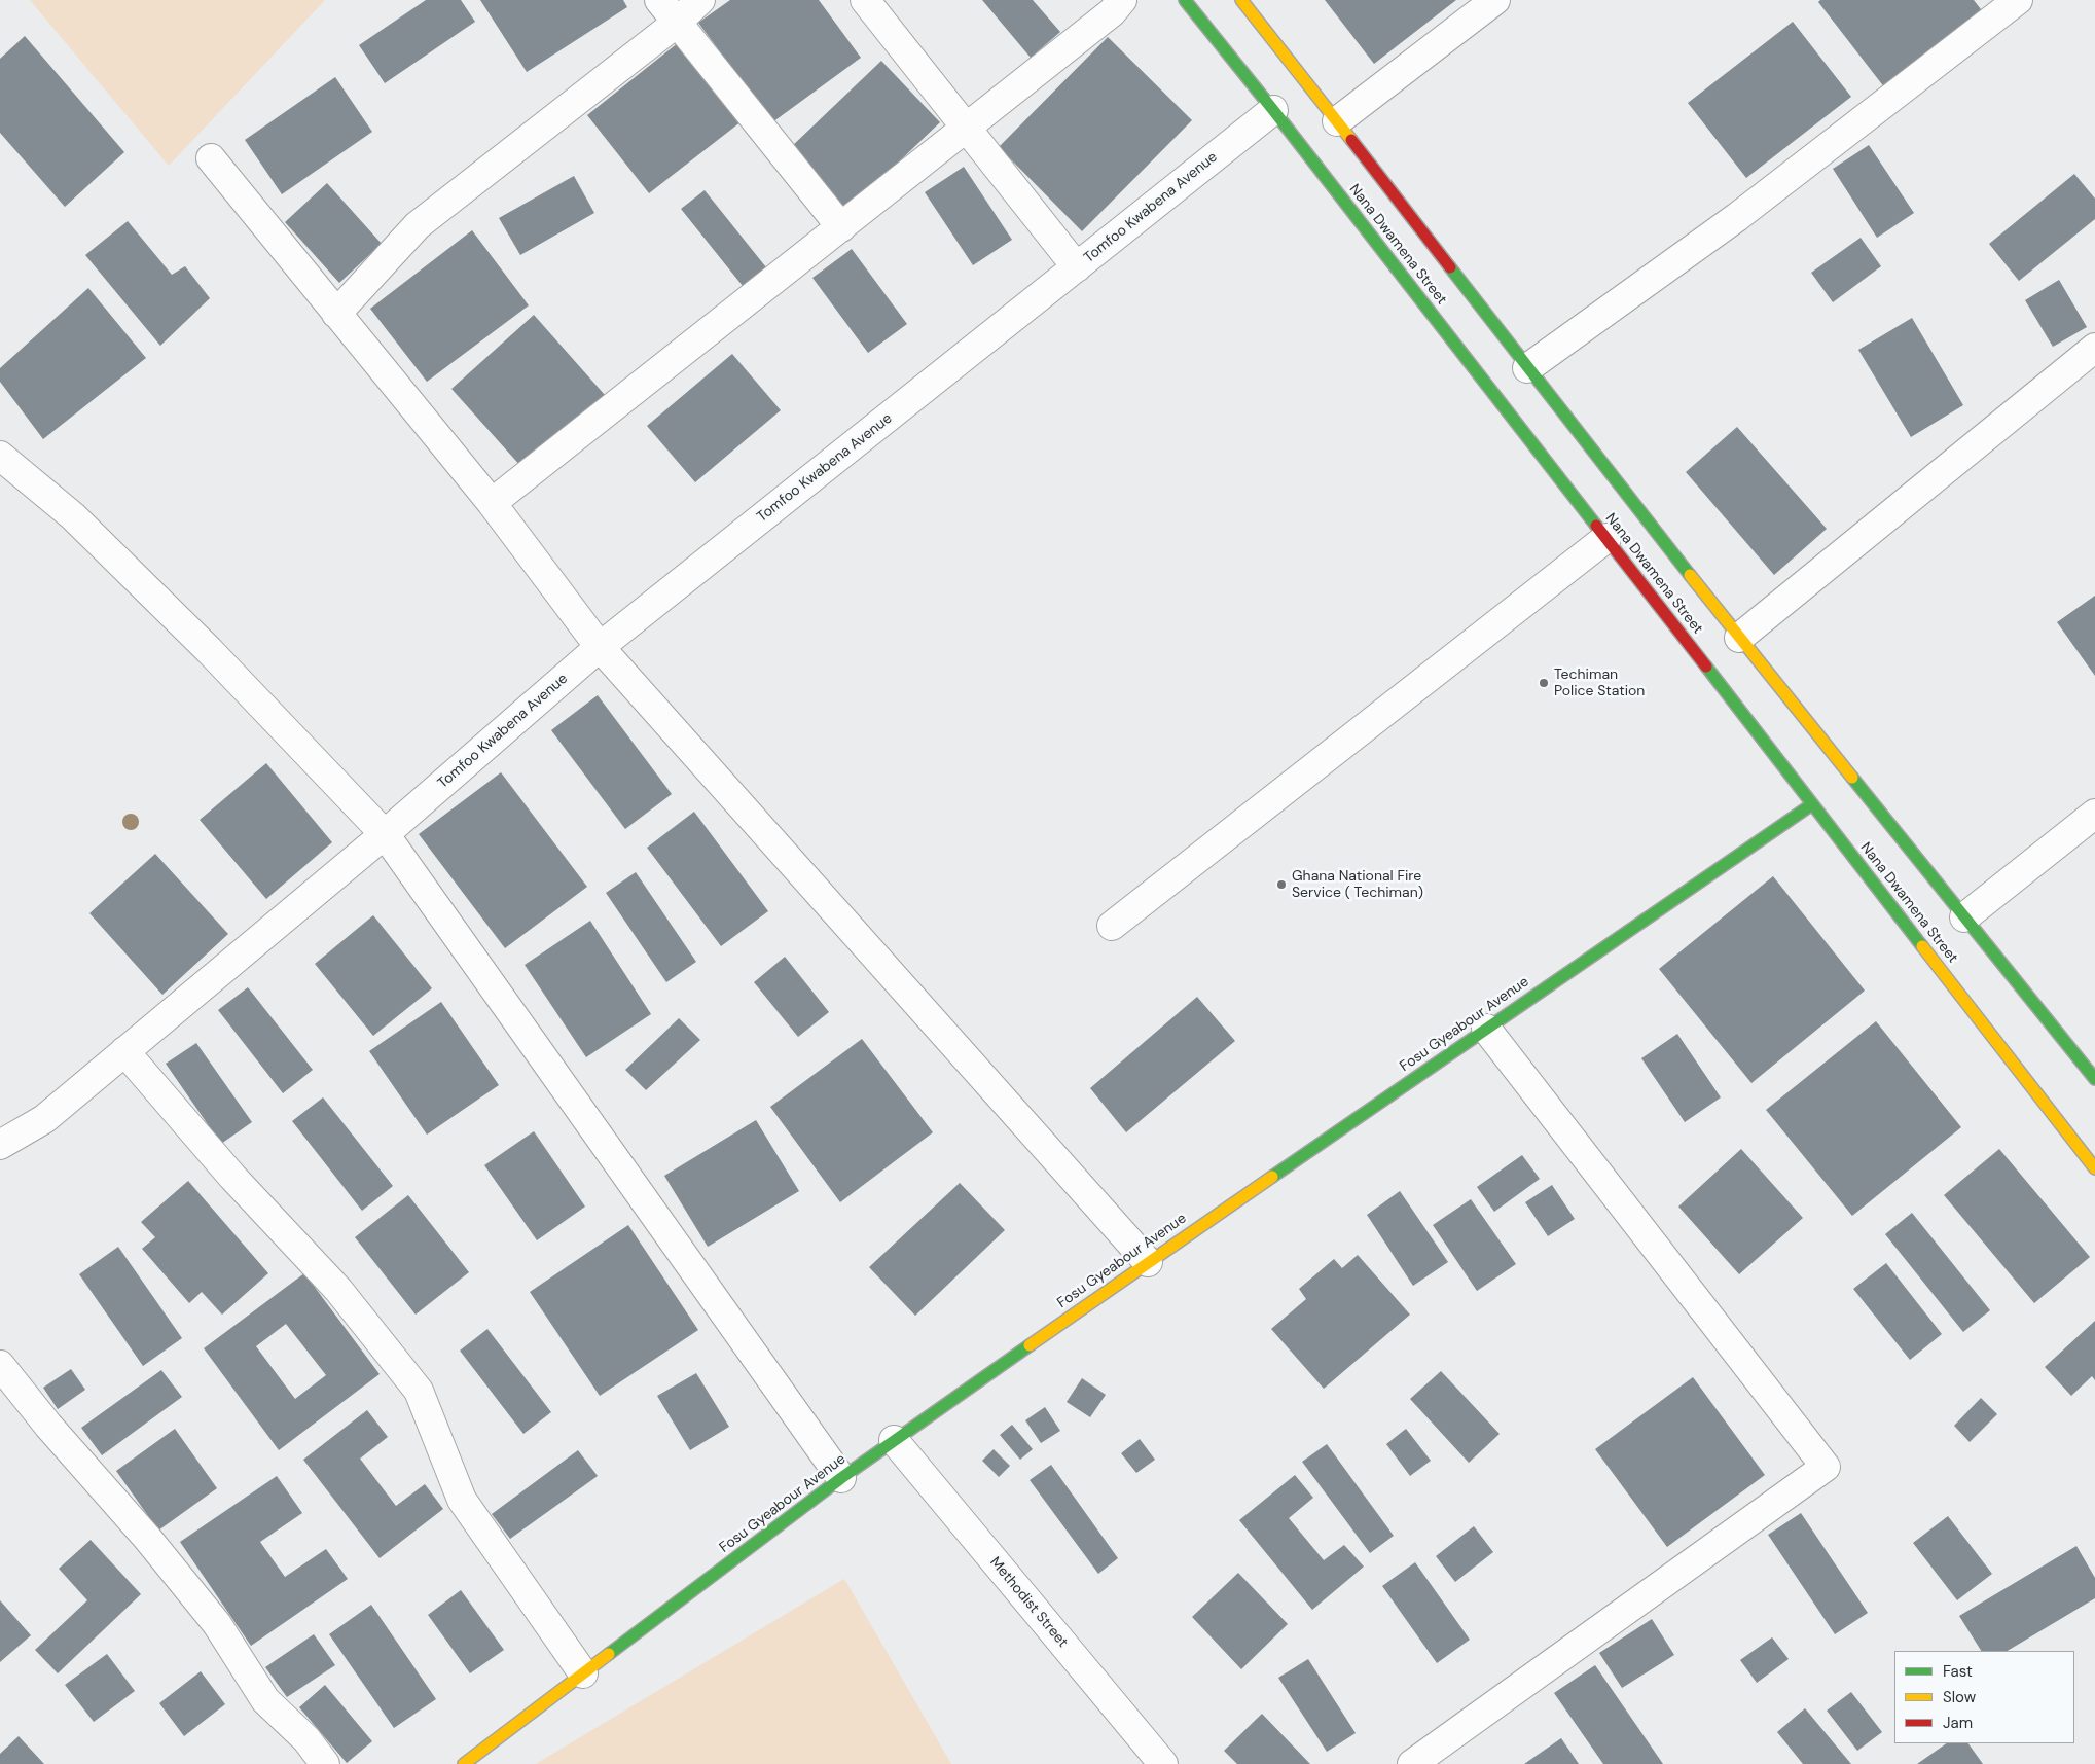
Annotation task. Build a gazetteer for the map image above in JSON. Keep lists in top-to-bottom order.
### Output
{
  "streets": {
    "main road": ["Nana Dwamena Street", "Fosu Gyeabour Avenue"],
    "street": ["Tomfoo Kwabena Avenue", "Methodist Street"]
  },
  "crossings": [
    ["Tomfoo Kwabena Avenue", "Nana Dwamena Street"],
    ["Nana Dwamena Street", "Fosu Gyeabour Avenue"],
    ["Fosu Gyeabour Avenue", "Methodist Street"]
  ],
  "places": ["Techiman Police Station", "Ghana National Fire Service ( Techiman)"],
  "legend": ["Fast", "Slow", "Jam"]
}
